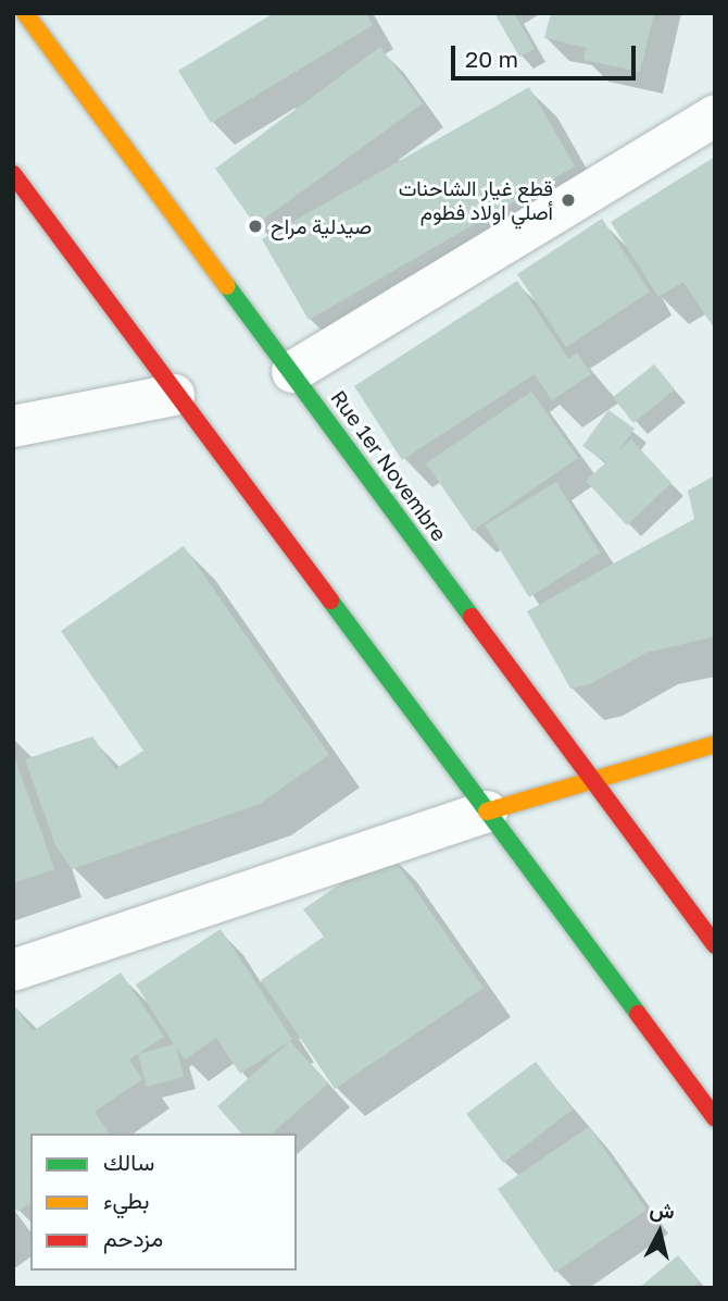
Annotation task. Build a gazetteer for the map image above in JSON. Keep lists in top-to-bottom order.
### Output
{
  "streets": {
    "main road": ["Rue 1er Novembre"]
  },
  "places": ["قطع غيار الشاحنات أصلي اولاد فطوم", "صيدلية مراح"],
  "legend": ["سالك", "بطيء", "مزدحم"],
  "scale_bar": "20 m",
  "north": "top"
}
